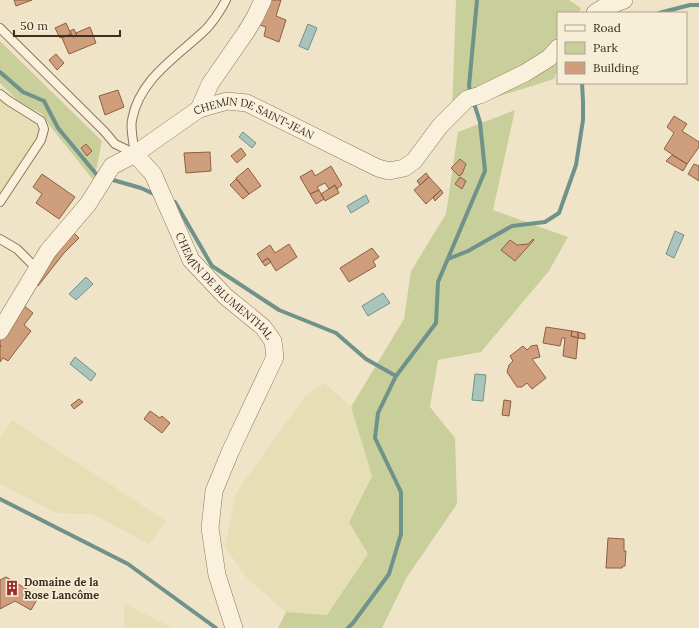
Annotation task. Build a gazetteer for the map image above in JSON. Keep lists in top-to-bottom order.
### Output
{
  "streets": {
    "street": ["CHEMIN DE SAINT-JEAN", "CHEMIN DE BLUMENTHAL"]
  },
  "crossings": [
    ["CHEMIN DE SAINT-JEAN", "CHEMIN DE BLUMENTHAL"]
  ],
  "places": {
    "building": ["Domaine de la Rose Lancôme"]
  },
  "legend": ["Road", "Park", "Building"],
  "scale_bar": "50 m"
}
